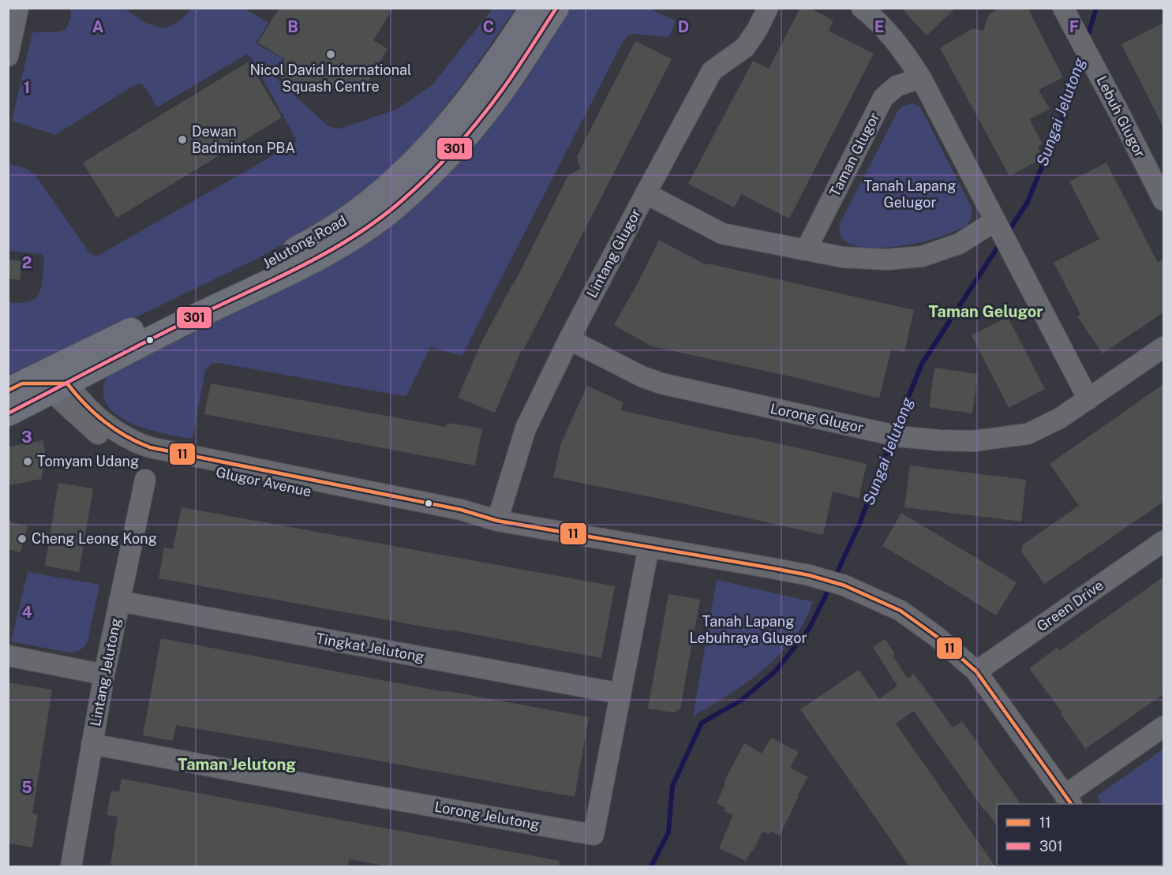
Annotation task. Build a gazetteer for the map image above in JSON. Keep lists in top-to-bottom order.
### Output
{
  "streets": {
    "main road": ["Jelutong Road"],
    "street": [
      "Lebuh Glugor",
      "Taman Glugor",
      "Lintang Glugor",
      "Lorong Glugor",
      "Glugor Avenue",
      "Green Drive",
      "Tingkat Jelutong",
      "Lintang Jelutong",
      "Lorong Jelutong"
    ]
  },
  "crossings": [
    ["Jelutong Road", "Glugor Avenue"],
    ["Lintang Glugor", "Lorong Glugor"],
    ["Lintang Glugor", "Glugor Avenue"],
    ["Glugor Avenue", "Green Drive"],
    ["Glugor Avenue", "Lorong Jelutong"],
    ["Tingkat Jelutong", "Lintang Jelutong"],
    ["Tingkat Jelutong", "Lorong Jelutong"],
    ["Lintang Jelutong", "Lorong Jelutong"]
  ],
  "districts": ["Taman Gelugor", "Taman Jelutong"],
  "water": ["Sungai Jelutong"],
  "parks": ["Tanah Lapang Gelugor", "Tanah Lapang Lebuhraya Glugor"],
  "places": [
    "Nicol David International Squash Centre",
    "Dewan Badminton PBA",
    "Tomyam Udang",
    "Cheng Leong Kong"
  ],
  "lines": ["transit line 301", "transit line 11"],
  "legend": ["11", "301"],
  "grid": {
    "columns": [
      "A",
      "B",
      "C",
      "D",
      "E",
      "F"
    ],
    "rows": [
      "1",
      "2",
      "3",
      "4",
      "5"
    ]
  }
}
